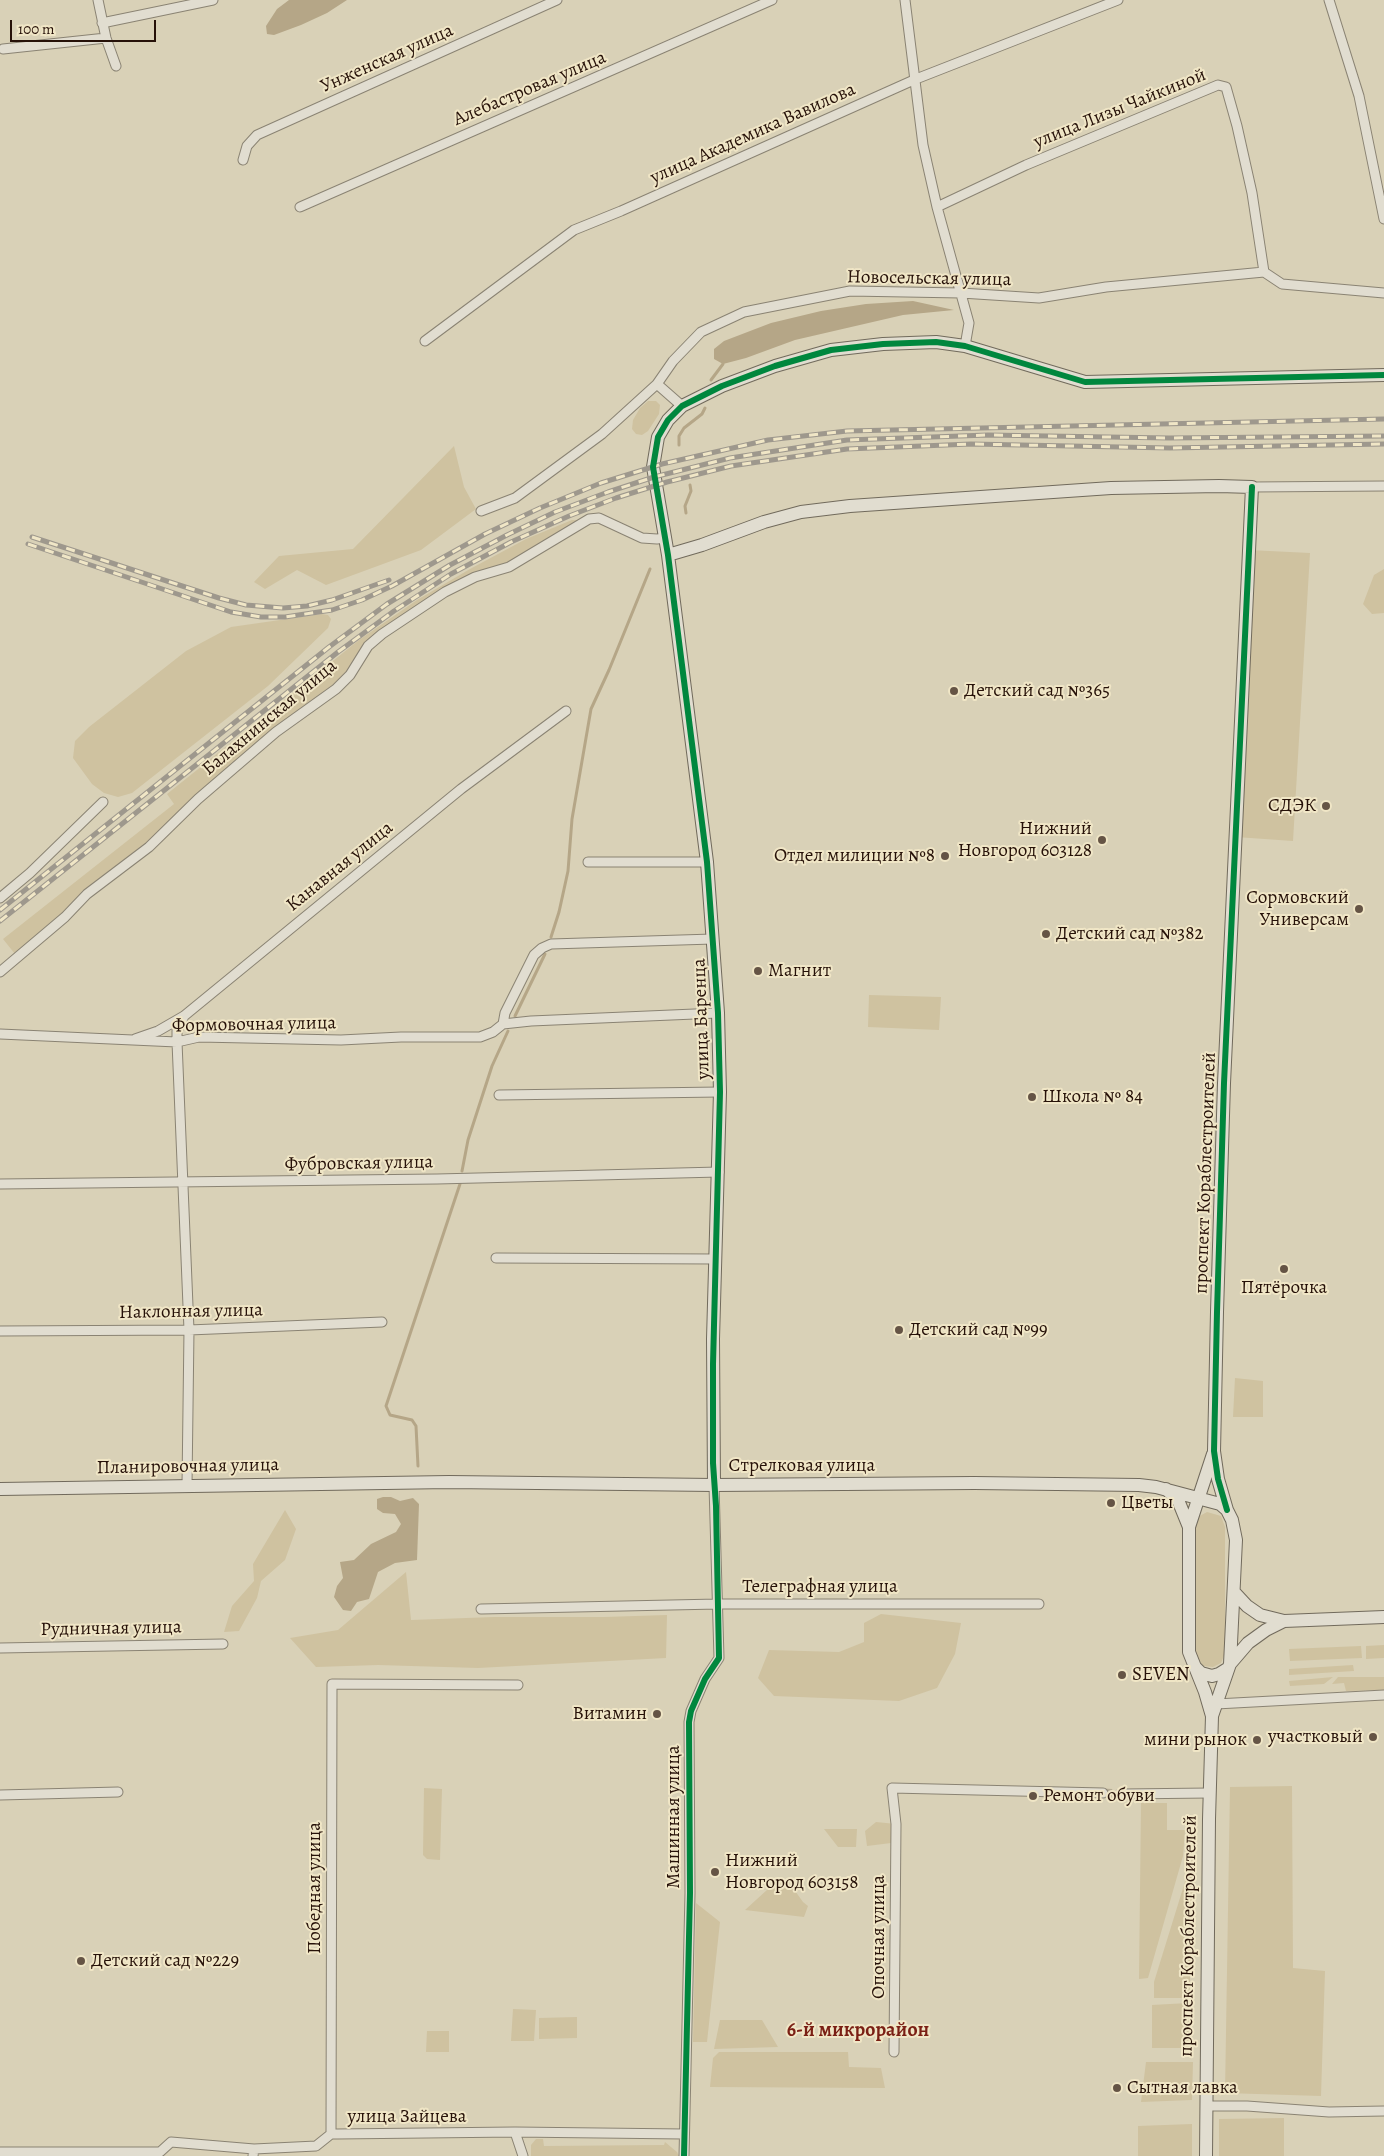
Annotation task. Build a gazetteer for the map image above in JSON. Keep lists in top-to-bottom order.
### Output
{
  "streets": {
    "street": [
      "Унженская улица",
      "Алебастровая улица",
      "улица Лизы Чайкиной",
      "улица Академика Вавилова",
      "Новосельская улица",
      "Балахнинская улица",
      "Канавная улица",
      "улица Баренца",
      "Формовочная улица",
      "Фубровская улица",
      "проспект Кораблестроителей",
      "Наклонная улица",
      "Стрелковая улица",
      "Планировочная улица",
      "Телеграфная улица",
      "Рудничная улица",
      "Машинная улица",
      "Победная улица",
      "Опочная улица",
      "улица Зайцева"
    ]
  },
  "crossings": [
    ["улица Лизы Чайкиной", "Новосельская улица"],
    ["Балахнинская улица", "улица Баренца"],
    ["Канавная улица", "Формовочная улица"],
    ["улица Баренца", "Формовочная улица"],
    ["улица Баренца", "Фубровская улица"],
    ["улица Баренца", "Стрелковая улица"],
    ["улица Баренца", "Машинная улица"],
    ["проспект Кораблестроителей", "Стрелковая улица"],
    ["Стрелковая улица", "Планировочная улица"],
    ["Стрелковая улица", "Машинная улица"],
    ["Телеграфная улица", "Машинная улица"],
    ["Машинная улица", "улица Зайцева"],
    ["Победная улица", "улица Зайцева"]
  ],
  "districts": ["6-й микрорайон"],
  "places": [
    "Детский сад №365",
    "СДЭК",
    "Нижний Новгород 603128",
    "Отдел милиции №8",
    "Сормовский Универсам",
    "Детский сад №382",
    "Магнит",
    "Школа № 84",
    "Пятёрочка",
    "Детский сад №99",
    "Цветы",
    "SEVEN",
    "Витамин",
    "участковый",
    "мини рынок",
    "Ремонт обуви",
    "Нижний Новгород 603158",
    "Детский сад №229",
    "Сытная лавка"
  ],
  "scale_bar": "100 m"
}
